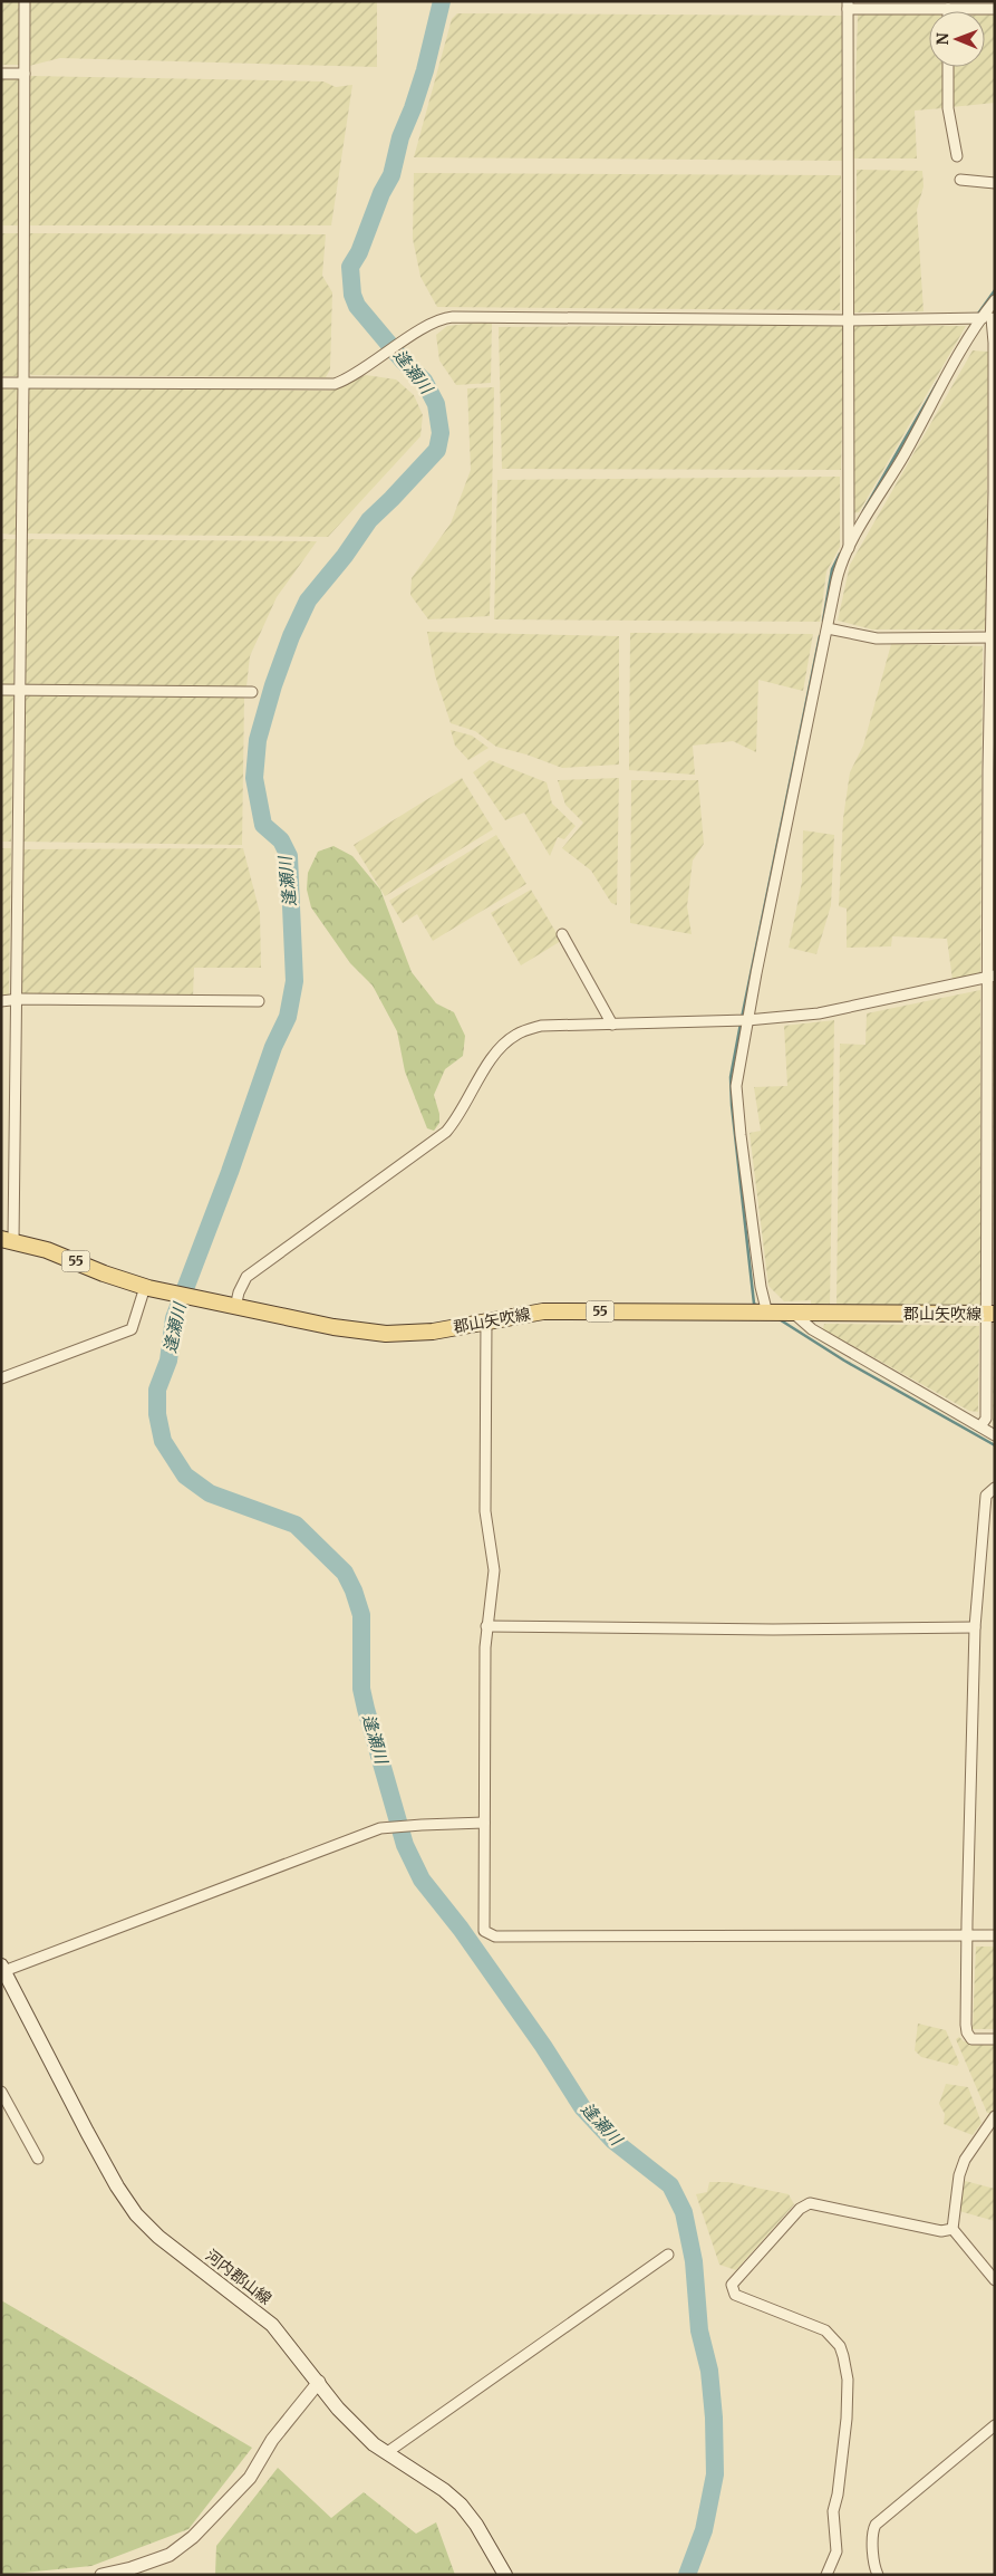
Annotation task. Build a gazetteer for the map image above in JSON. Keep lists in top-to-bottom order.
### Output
{
  "streets": {
    "main road": ["55", "郡山矢吹線", "河内郡山線"]
  },
  "water": ["逢瀬川"],
  "north": "left"
}
